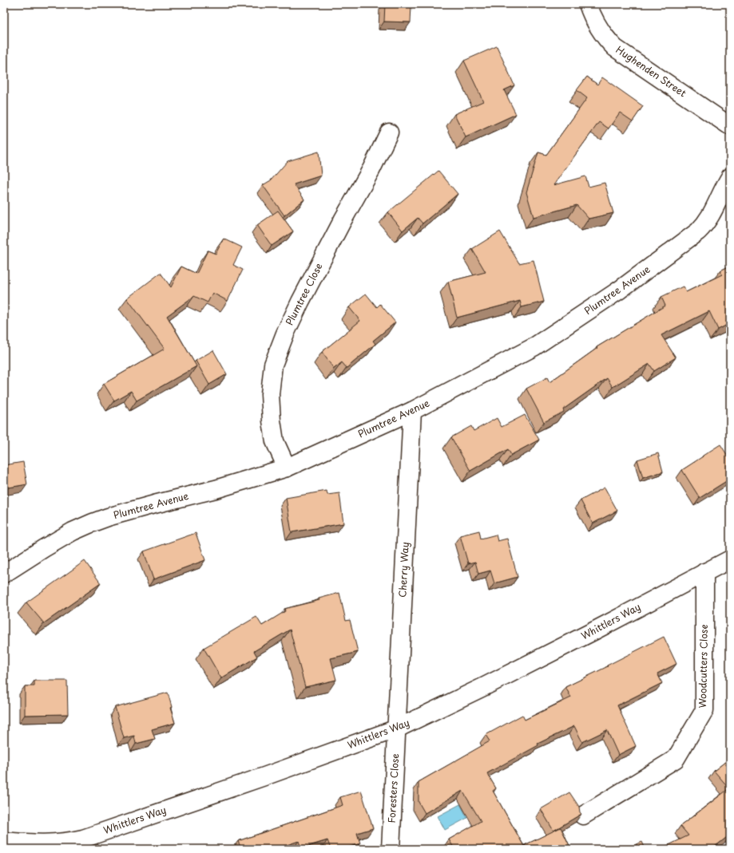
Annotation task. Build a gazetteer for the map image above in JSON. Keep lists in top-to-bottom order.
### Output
{
  "streets": {
    "street": [
      "Hughenden Street",
      "Plumtree Avenue",
      "Plumtree Close",
      "Cherry Way",
      "Whittlers Way",
      "Woodcutters Close",
      "Foresters Close"
    ]
  },
  "crossings": [
    ["Plumtree Avenue", "Plumtree Close"],
    ["Plumtree Avenue", "Cherry Way"],
    ["Cherry Way", "Whittlers Way"],
    ["Cherry Way", "Foresters Close"],
    ["Whittlers Way", "Woodcutters Close"],
    ["Whittlers Way", "Foresters Close"]
  ]
}
